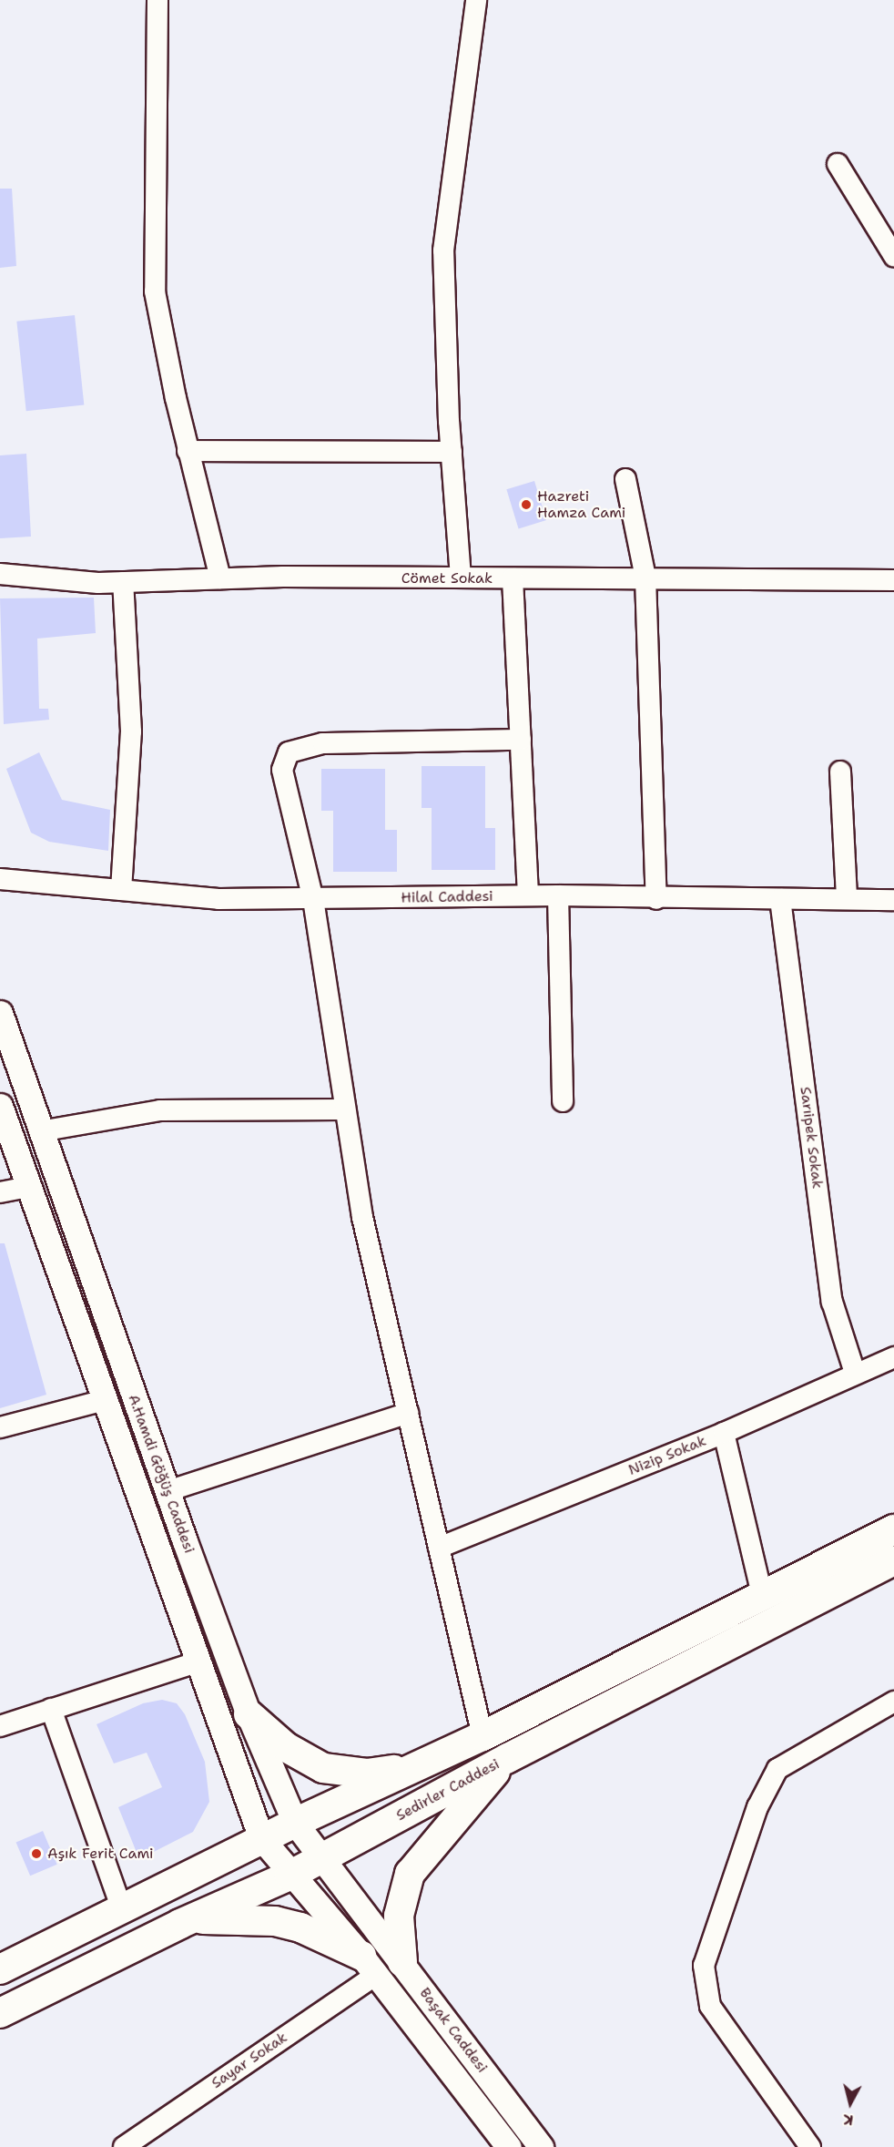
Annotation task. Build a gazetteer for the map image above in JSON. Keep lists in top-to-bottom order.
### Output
{
  "streets": {
    "main road": ["Sedirler Caddesi"],
    "street": [
      "Cömet Sokak",
      "Hilal Caddesi",
      "Sarıipek Sokak",
      "Nizip Sokak",
      "A.Hamdi Göğüş Caddesi",
      "Başak Caddesi",
      "Sayar Sokak"
    ]
  },
  "crossings": [
    ["Hilal Caddesi", "Sarıipek Sokak"],
    ["Sarıipek Sokak", "Nizip Sokak"],
    ["A.Hamdi Göğüş Caddesi", "Sedirler Caddesi"],
    ["A.Hamdi Göğüş Caddesi", "Başak Caddesi"],
    ["A.Hamdi Göğüş Caddesi", "Sayar Sokak"],
    ["Başak Caddesi", "Sayar Sokak"]
  ],
  "places": ["Hazreti Hamza Cami", "Aşık Ferit Cami"],
  "north": "bottom"
}
